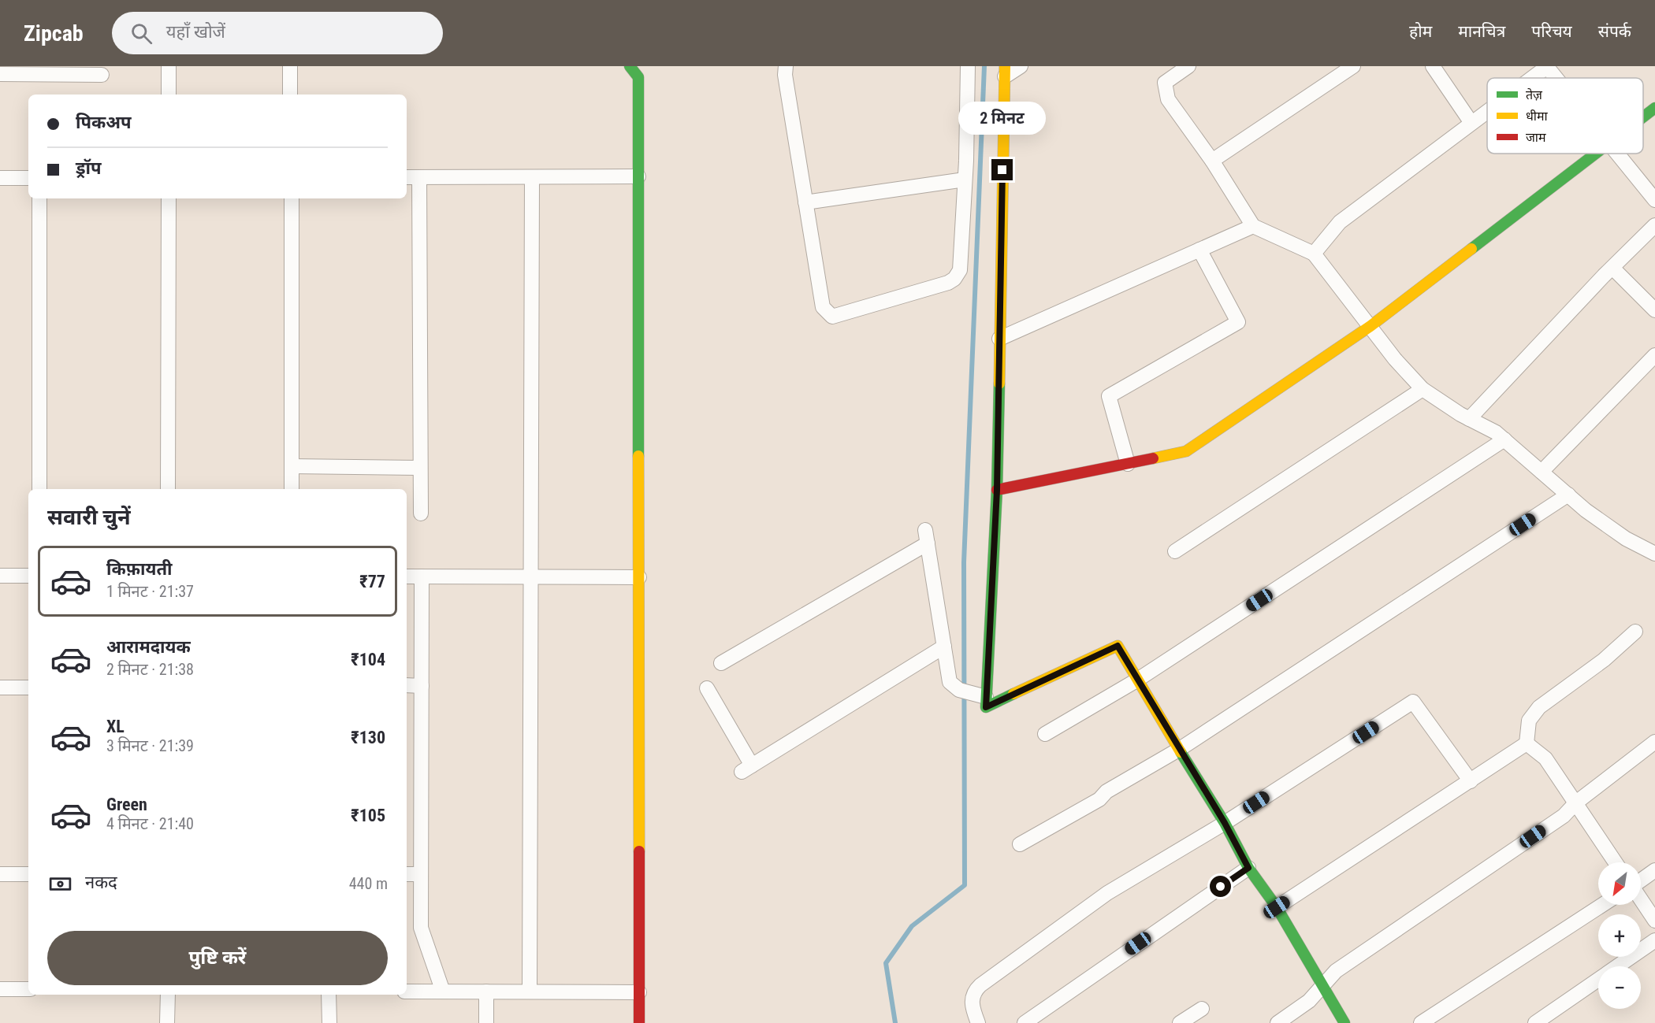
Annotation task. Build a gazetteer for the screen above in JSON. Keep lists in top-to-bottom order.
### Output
{
  "legend": ["तेज़", "धीमा", "जाम"],
  "north": "bottom left",
  "page": {
    "header": "Zipcab",
    "search": "यहाँ खोजें",
    "nav": [
      "होम",
      "मानचित्र",
      "परिचय",
      "संपर्क"
    ],
    "banner": ["पिकअप", "ड्रॉप"],
    "bubble": "2 मिनट",
    "heading": "सवारी चुनें",
    "list": [
      {
        "name": "किफ़ायती",
        "note": "1 मिनट · 21:37",
        "value": "₹77"
      },
      {
        "name": "आरामदायक",
        "note": "2 मिनट · 21:38",
        "value": "₹104"
      },
      {
        "name": "XL",
        "note": "3 मिनट · 21:39",
        "value": "₹130"
      },
      {
        "name": "Green",
        "note": "4 मिनट · 21:40",
        "value": "₹105"
      }
    ],
    "pay": ["नकद", "440 m"],
    "map_buttons": ["+", "−"],
    "buttons": "पुष्टि करें"
  }
}
